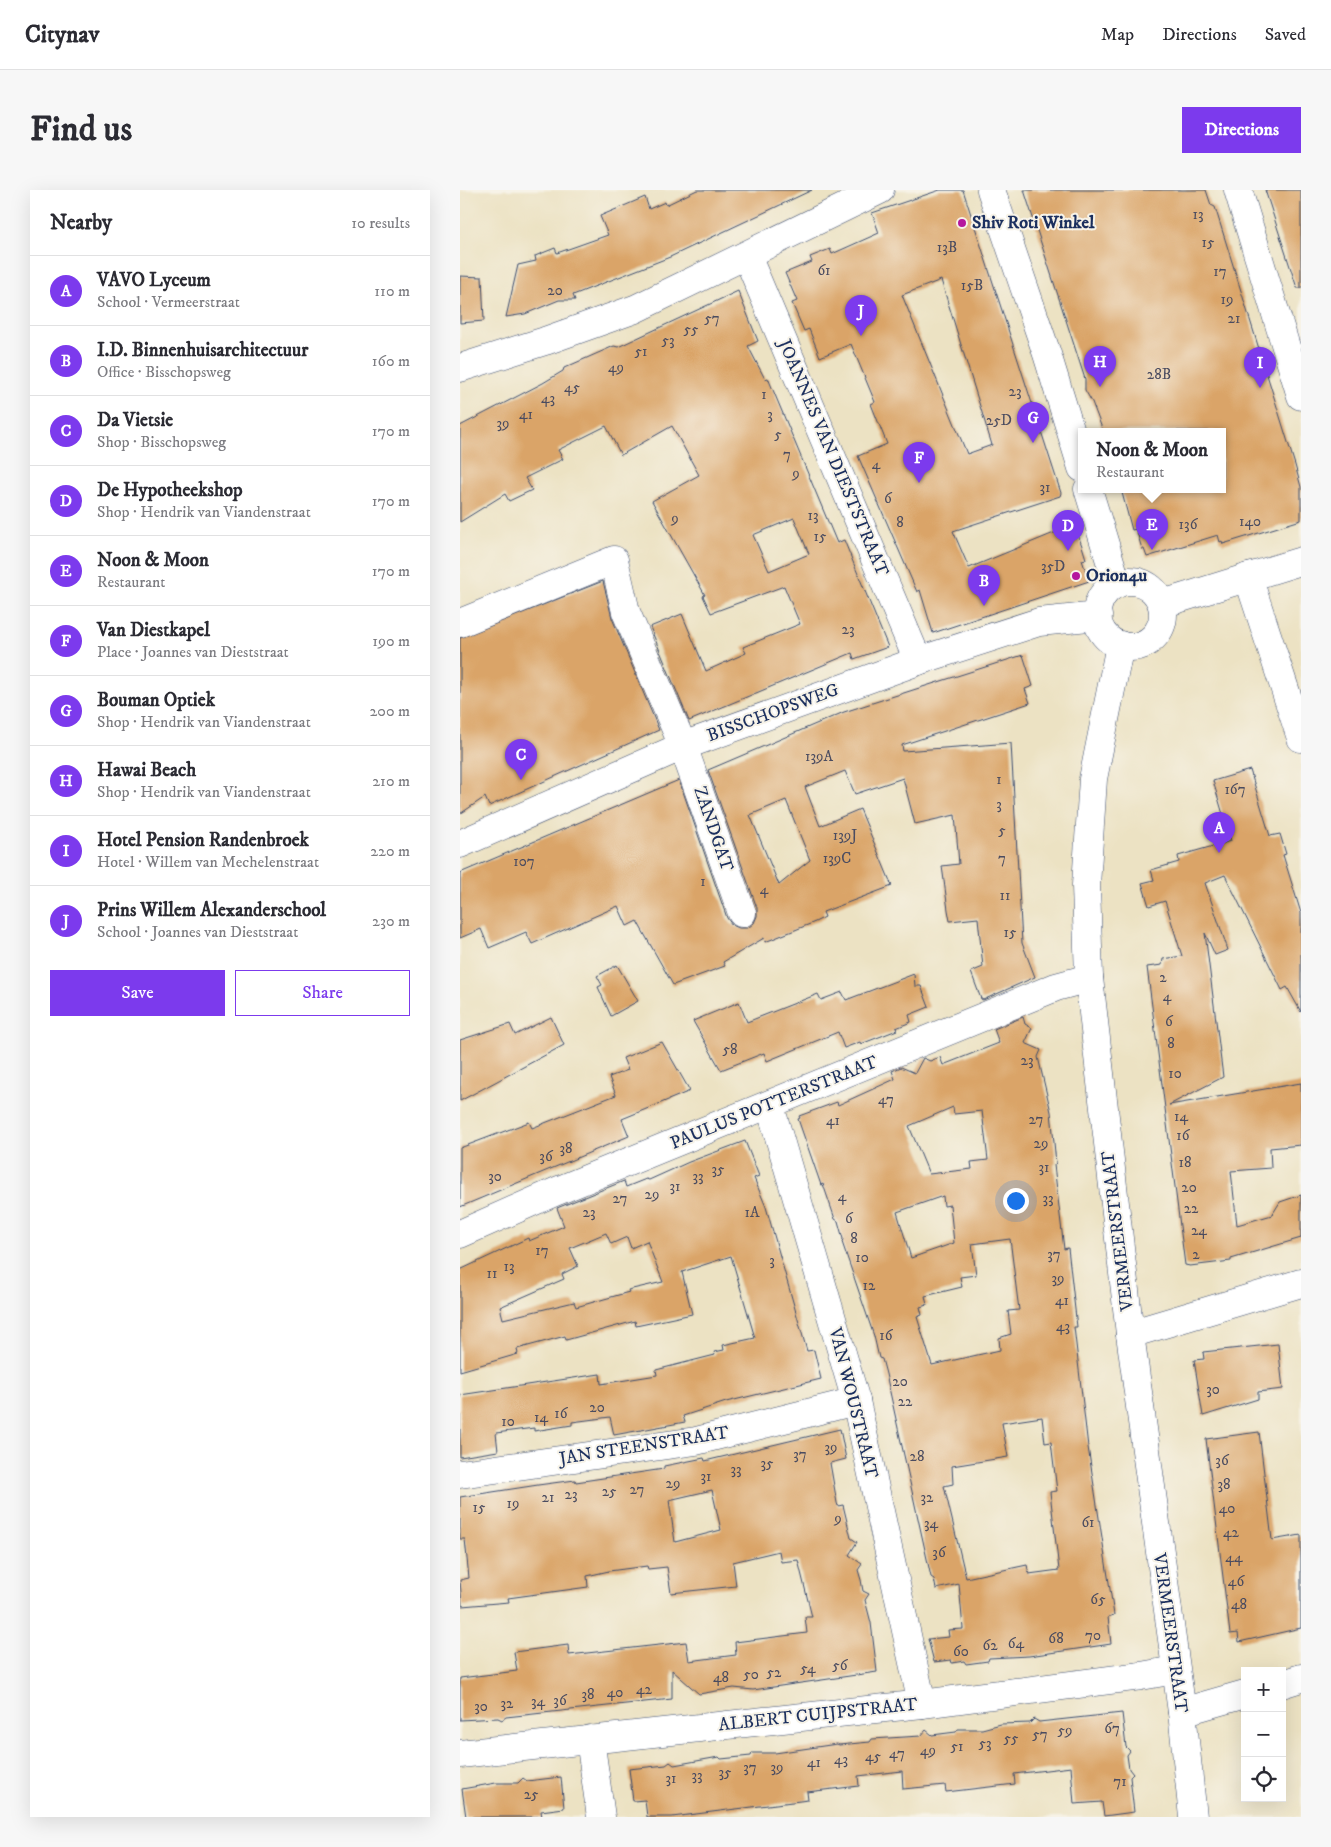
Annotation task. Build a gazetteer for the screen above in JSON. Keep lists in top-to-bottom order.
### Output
{
  "streets": {
    "street": [
      "JOANNES VAN DIESTSTRAAT",
      "BISSCHOPSWEG",
      "ZANDGAT",
      "PAULUS POTTERSTRAAT",
      "VERMEERSTRAAT",
      "VAN WOUSTRAAT",
      "JAN STEENSTRAAT",
      "ALBERT CUIJPSTRAAT"
    ]
  },
  "crossings": [
    ["JOANNES VAN DIESTSTRAAT", "BISSCHOPSWEG"],
    ["BISSCHOPSWEG", "ZANDGAT"],
    ["BISSCHOPSWEG", "VERMEERSTRAAT"],
    ["PAULUS POTTERSTRAAT", "VERMEERSTRAAT"],
    ["PAULUS POTTERSTRAAT", "VAN WOUSTRAAT"],
    ["VERMEERSTRAAT", "ALBERT CUIJPSTRAAT"],
    ["VAN WOUSTRAAT", "JAN STEENSTRAAT"],
    ["VAN WOUSTRAAT", "ALBERT CUIJPSTRAAT"]
  ],
  "places": ["Shiv Roti Winkel", "Orion4u"],
  "house_numbers": [
    "13",
    "15",
    "13B",
    "61",
    "17",
    "15B",
    "20",
    "19",
    "57",
    "21",
    "55",
    "53",
    "51",
    "49",
    "28B",
    "45",
    "23",
    "1",
    "43",
    "41",
    "3",
    "25D",
    "39",
    "5",
    "7",
    "4",
    "9",
    "31",
    "6",
    "13",
    "9",
    "140",
    "8",
    "136",
    "15",
    "35D",
    "23",
    "139A",
    "1",
    "167",
    "3",
    "5",
    "139J",
    "139C",
    "7",
    "107",
    "1",
    "4",
    "11",
    "15",
    "2",
    "4",
    "6",
    "8",
    "58",
    "23",
    "10",
    "47",
    "14",
    "27",
    "41",
    "16",
    "29",
    "38",
    "36",
    "18",
    "31",
    "35",
    "30",
    "33",
    "31",
    "20",
    "29",
    "4",
    "27",
    "33",
    "22",
    "23",
    "1A",
    "6",
    "24",
    "8",
    "17",
    "37",
    "2",
    "10",
    "3",
    "13",
    "11",
    "39",
    "12",
    "41",
    "43",
    "16",
    "20",
    "30",
    "22",
    "20",
    "16",
    "14",
    "10",
    "39",
    "37",
    "28",
    "36",
    "35",
    "33",
    "31",
    "29",
    "38",
    "27",
    "25",
    "23",
    "21",
    "32",
    "19",
    "15",
    "40",
    "9",
    "61",
    "34",
    "42",
    "36",
    "44",
    "46",
    "65",
    "48",
    "70",
    "68",
    "64",
    "62",
    "60",
    "56",
    "54",
    "52",
    "50",
    "48",
    "42",
    "40",
    "38",
    "36",
    "34",
    "32",
    "30",
    "67",
    "59",
    "57",
    "55",
    "53",
    "51",
    "49",
    "47",
    "45",
    "43",
    "41",
    "37",
    "39",
    "35",
    "33",
    "31",
    "71",
    "25"
  ],
  "page": {
    "header": "Citynav",
    "nav": ["Map", "Directions", "Saved"],
    "buttons": [
      "Directions",
      ["Save", "Share"]
    ],
    "title": "Find us",
    "heading": ["Nearby", "10 results"],
    "list": [
      {
        "mark": "A",
        "name": "VAVO Lyceum",
        "note": "School · Vermeerstraat",
        "value": "110 m"
      },
      {
        "mark": "B",
        "name": "I.D. Binnenhuisarchitectuur",
        "note": "Office · Bisschopsweg",
        "value": "160 m"
      },
      {
        "mark": "C",
        "name": "Da Vietsie",
        "note": "Shop · Bisschopsweg",
        "value": "170 m"
      },
      {
        "mark": "D",
        "name": "De Hypotheekshop",
        "note": "Shop · Hendrik van Viandenstraat",
        "value": "170 m"
      },
      {
        "mark": "E",
        "name": "Noon & Moon",
        "note": "Restaurant",
        "value": "170 m"
      },
      {
        "mark": "F",
        "name": "Van Diestkapel",
        "note": "Place · Joannes van Dieststraat",
        "value": "190 m"
      },
      {
        "mark": "G",
        "name": "Bouman Optiek",
        "note": "Shop · Hendrik van Viandenstraat",
        "value": "200 m"
      },
      {
        "mark": "H",
        "name": "Hawai Beach",
        "note": "Shop · Hendrik van Viandenstraat",
        "value": "210 m"
      },
      {
        "mark": "I",
        "name": "Hotel Pension Randenbroek",
        "note": "Hotel · Willem van Mechelenstraat",
        "value": "220 m"
      },
      {
        "mark": "J",
        "name": "Prins Willem Alexanderschool",
        "note": "School · Joannes van Dieststraat",
        "value": "230 m"
      }
    ],
    "pins": [
      "J",
      "H",
      "I",
      "G",
      "F",
      "E",
      "D",
      "B",
      "C",
      "A"
    ],
    "popup": ["Noon & Moon", "Restaurant"],
    "map_buttons": ["+", "−"]
  }
}
